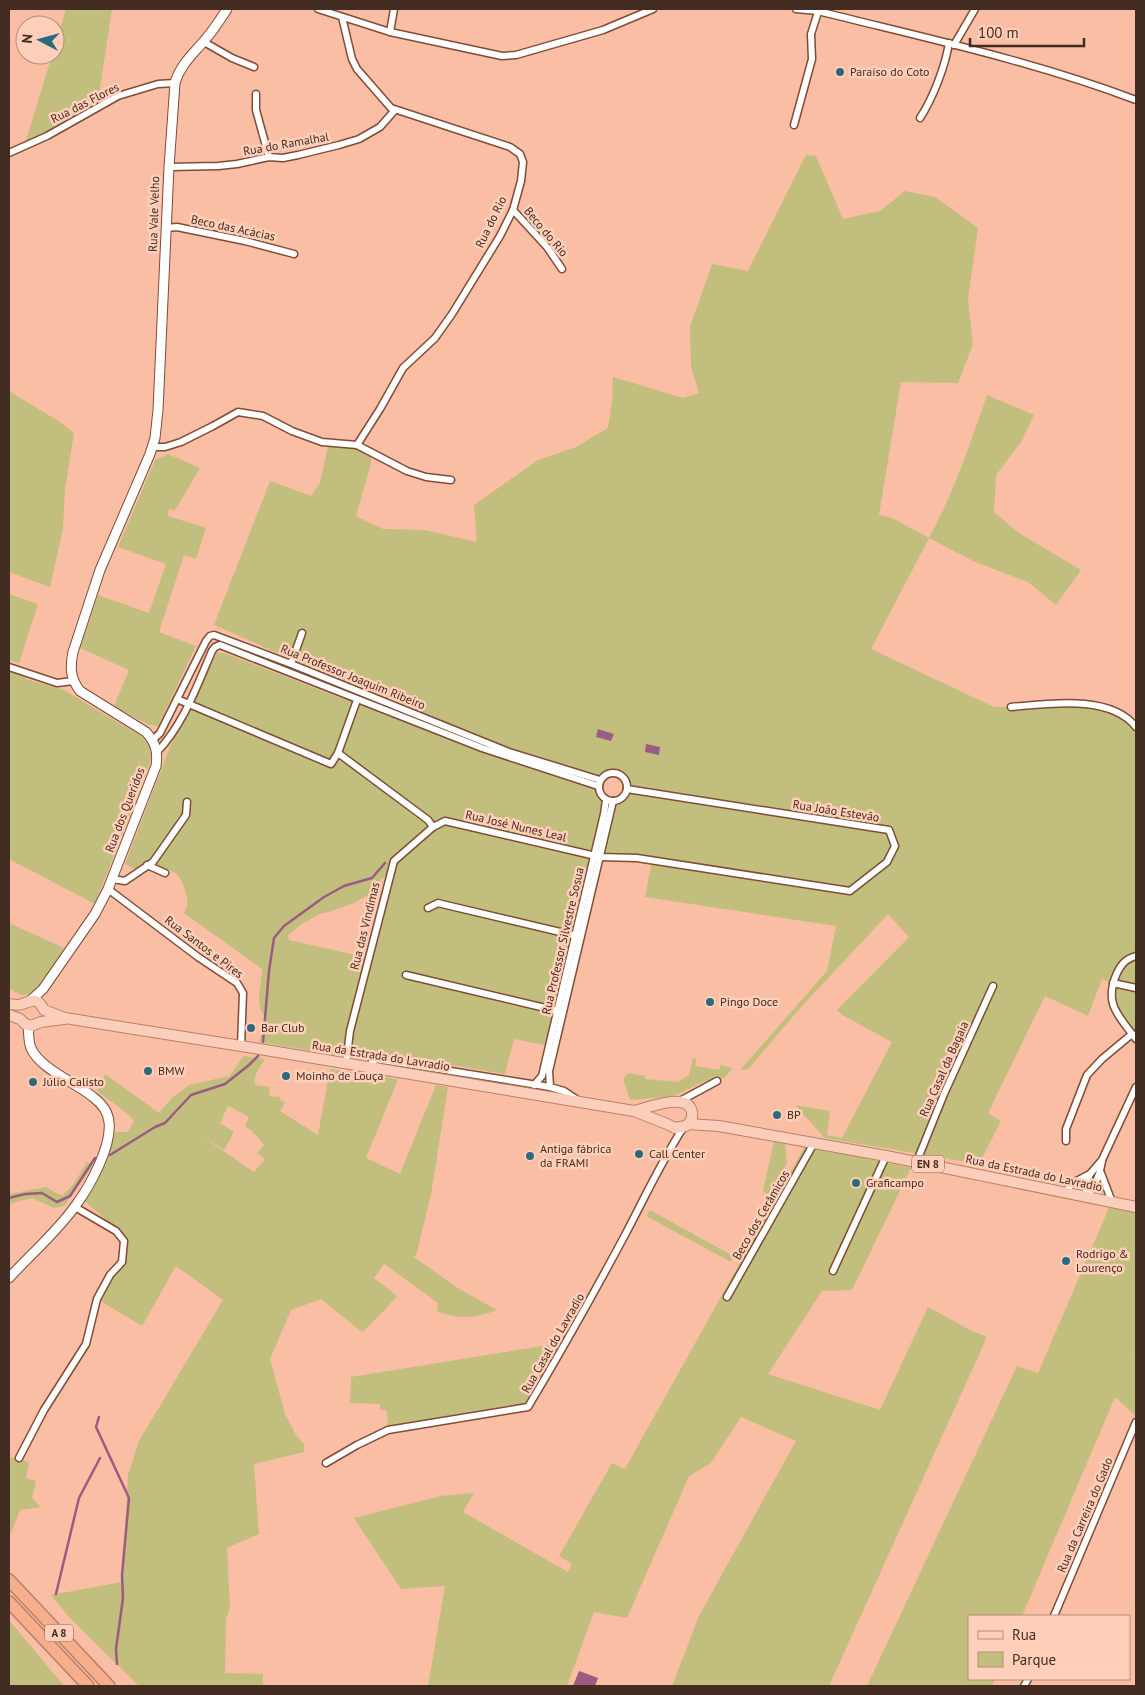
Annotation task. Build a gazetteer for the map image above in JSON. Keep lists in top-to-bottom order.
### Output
{
  "streets": {
    "highway": ["A 8"],
    "main road": ["Rua da Estrada do Lavradio", "EN 8"],
    "street": [
      "Rua das Flores",
      "Rua do Ramalhal",
      "Rua Vale Velho",
      "Rua do Rio",
      "Beco das Acácias",
      "Beco do Rio",
      "Rua Professor Joaquim Ribeiro",
      "Rua dos Queridos",
      "Rua João Estevão",
      "Rua José Nunes Leal",
      "Rua das Vindimas",
      "Rua Professor Silvestre Sosua",
      "Rua Santos e Pires",
      "Rua Casal da Bagaia",
      "Beco dos Cerâmicos",
      "Rua Casal do Lavradio",
      "Rua da Carreira do Gado"
    ]
  },
  "crossings": [
    ["Rua das Flores", "Rua Vale Velho"],
    ["Rua do Ramalhal", "Rua Vale Velho"],
    ["Rua do Ramalhal", "Rua do Rio"],
    ["Rua Vale Velho", "Beco das Acácias"],
    ["Rua do Rio", "Beco do Rio"],
    ["Rua Professor Joaquim Ribeiro", "Rua dos Queridos"],
    ["Rua Professor Joaquim Ribeiro", "Rua João Estevão"],
    ["Rua Professor Joaquim Ribeiro", "Rua Professor Silvestre Sosua"],
    ["Rua dos Queridos", "Rua Santos e Pires"],
    ["Rua dos Queridos", "Rua da Estrada do Lavradio"],
    ["Rua João Estevão", "Rua José Nunes Leal"],
    ["Rua João Estevão", "Rua Professor Silvestre Sosua"],
    ["Rua José Nunes Leal", "Rua das Vindimas"],
    ["Rua José Nunes Leal", "Rua Professor Silvestre Sosua"],
    ["Rua das Vindimas", "Rua da Estrada do Lavradio"],
    ["Rua Santos e Pires", "Rua da Estrada do Lavradio"],
    ["Rua da Estrada do Lavradio", "Rua Casal da Bagaia"],
    ["Rua da Estrada do Lavradio", "EN 8"],
    ["Rua da Estrada do Lavradio", "Beco dos Cerâmicos"],
    ["Rua da Estrada do Lavradio", "Rua Casal do Lavradio"],
    ["EN 8", "Rua Casal do Lavradio"]
  ],
  "places": [
    "Paraíso do Coto",
    "Pingo Doce",
    "Bar Club",
    "BMW",
    "Moinho de Louça",
    "Júlio Calisto",
    "BP",
    "Call Center",
    "Antiga fábrica da FRAMI",
    "Graficampo",
    "Rodrigo & Lourenço"
  ],
  "legend": ["Rua", "Parque"],
  "scale_bar": "100 m",
  "north": "left"
}
